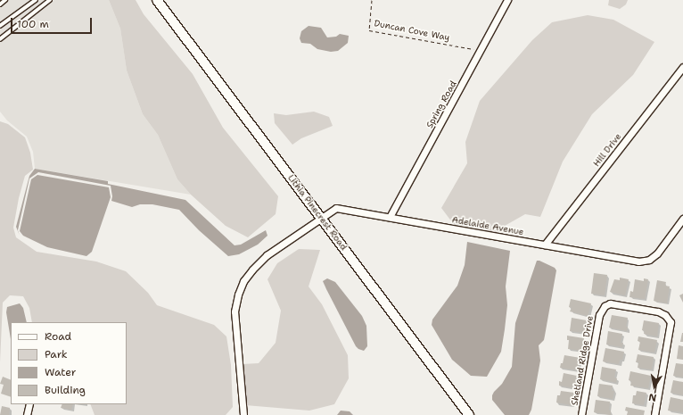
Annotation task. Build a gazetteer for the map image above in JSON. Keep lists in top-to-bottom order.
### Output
{
  "streets": {
    "main road": ["Lithia Pinecrest Road"],
    "street": [
      "Spring Road",
      "Hill Drive",
      "Adelaide Avenue",
      "Shetland Ridge Drive"
    ],
    "path": ["Duncan Cove Way"]
  },
  "crossings": [
    ["Duncan Cove Way", "Spring Road"],
    ["Spring Road", "Adelaide Avenue"],
    ["Hill Drive", "Adelaide Avenue"],
    ["Lithia Pinecrest Road", "Adelaide Avenue"]
  ],
  "legend": [
    "Road",
    "Park",
    "Water",
    "Building"
  ],
  "scale_bar": "100 m",
  "north": "bottom"
}
